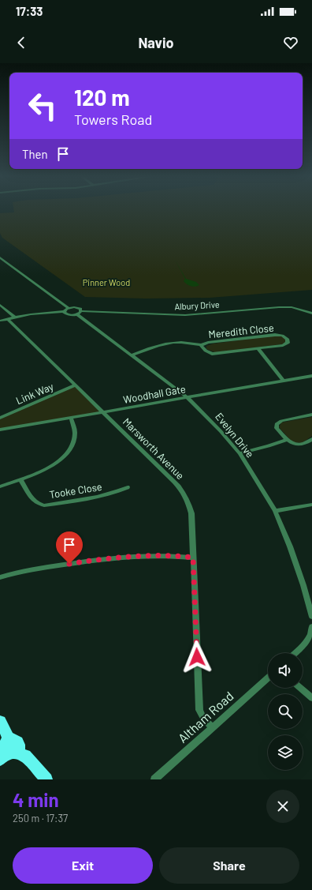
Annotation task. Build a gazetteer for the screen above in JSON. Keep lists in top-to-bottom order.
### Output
{
  "streets": {
    "street": [
      "Albury Drive",
      "Meredith Close",
      "Link Way",
      "Woodhall Gate",
      "Evelyn Drive",
      "Marsworth Avenue",
      "Tooke Close",
      "Altham Road"
    ]
  },
  "crossings": [
    ["Albury Drive", "Evelyn Drive"],
    ["Meredith Close", "Woodhall Gate"],
    ["Meredith Close", "Evelyn Drive"],
    ["Link Way", "Marsworth Avenue"],
    ["Woodhall Gate", "Evelyn Drive"],
    ["Woodhall Gate", "Marsworth Avenue"],
    ["Marsworth Avenue", "Altham Road"]
  ],
  "parks": ["Pinner Wood"],
  "page": {
    "status": "17:33",
    "header": "Navio",
    "turn": ["120 m", "Towers Road"],
    "then": "Then",
    "heading": ["4 min", "250 m · 17:37"],
    "buttons": ["Exit", "Share"]
  }
}
